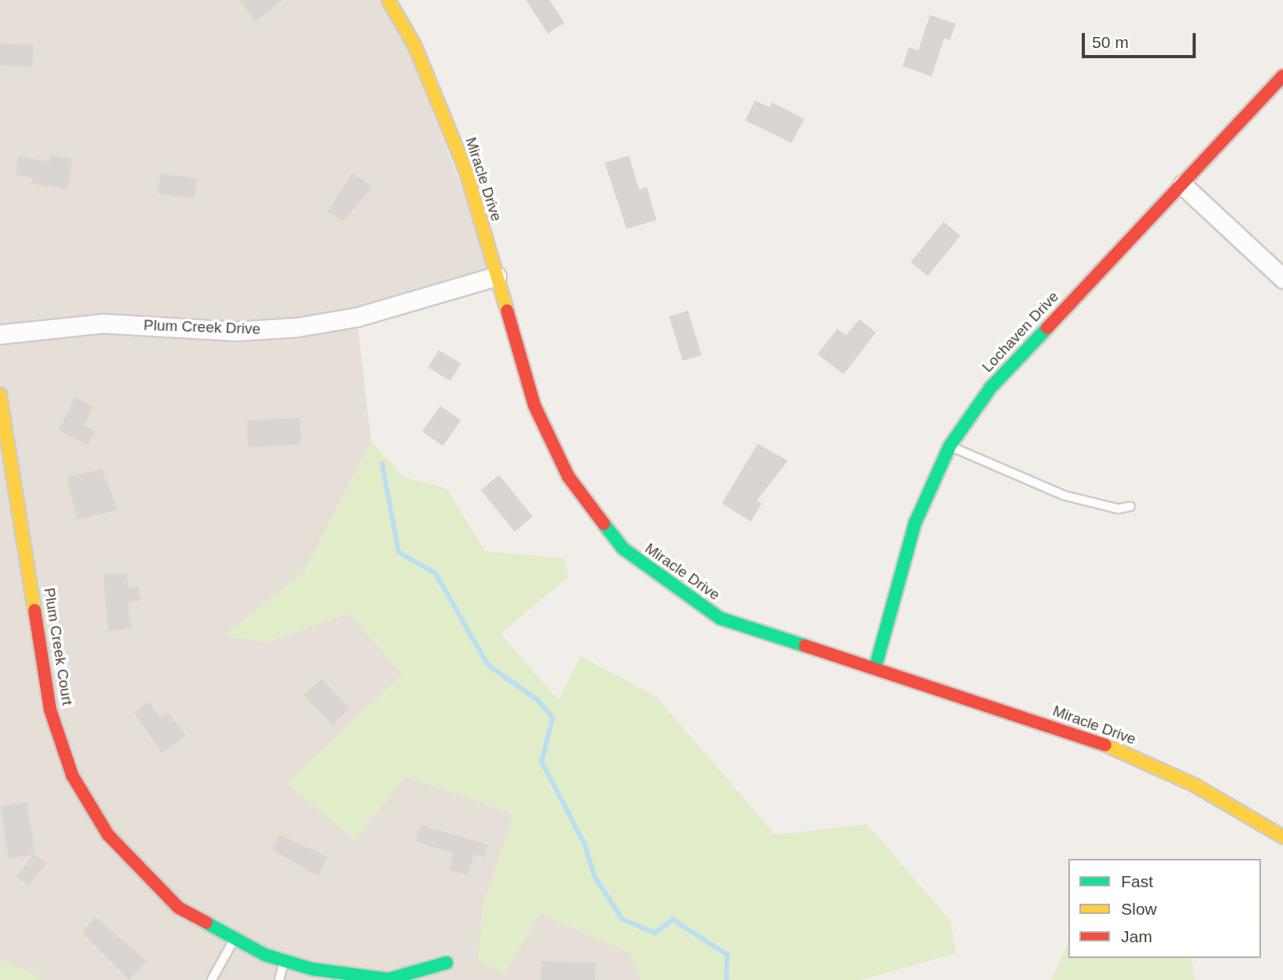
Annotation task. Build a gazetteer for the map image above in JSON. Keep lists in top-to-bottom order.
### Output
{
  "streets": {
    "street": [
      "Miracle Drive",
      "Plum Creek Drive",
      "Lochaven Drive",
      "Plum Creek Court"
    ]
  },
  "crossings": [
    ["Miracle Drive", "Plum Creek Drive"],
    ["Miracle Drive", "Lochaven Drive"]
  ],
  "legend": ["Fast", "Slow", "Jam"],
  "scale_bar": "50 m"
}
